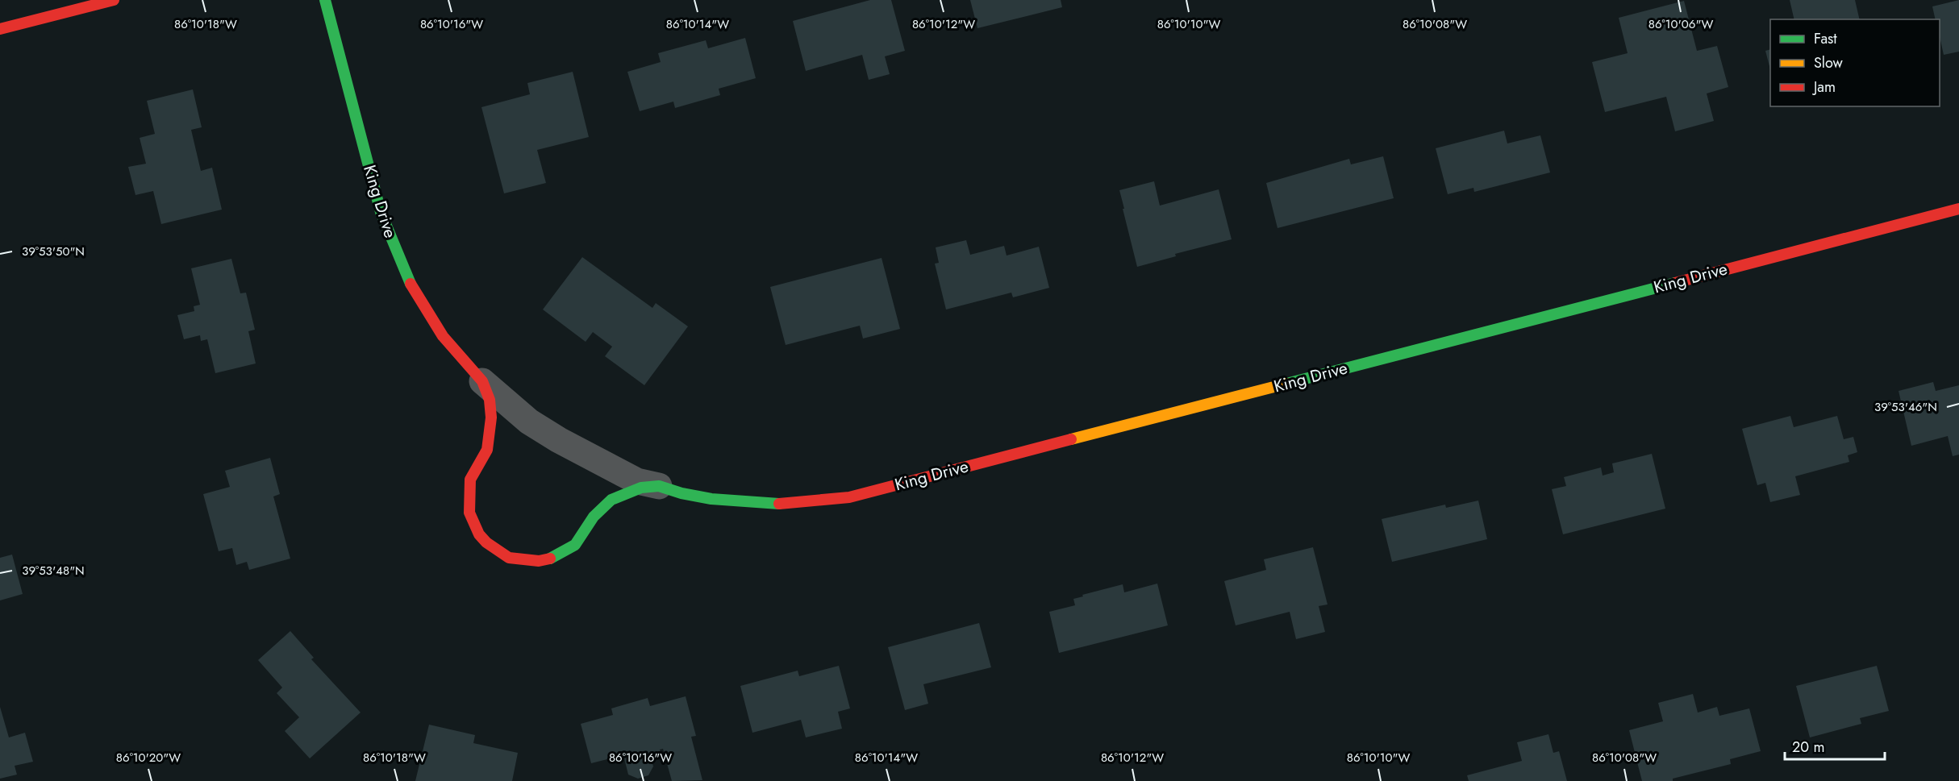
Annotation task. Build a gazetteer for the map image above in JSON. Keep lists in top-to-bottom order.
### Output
{
  "streets": {
    "street": ["King Drive"]
  },
  "legend": ["Fast", "Slow", "Jam"],
  "scale_bar": "20 m",
  "coordinates": [
    "86°10'18\"W",
    "86°10'16\"W",
    "86°10'14\"W",
    "86°10'12\"W",
    "86°10'10\"W",
    "86°10'08\"W",
    "86°10'06\"W",
    "39°53'50\"N",
    "39°53'46\"N",
    "39°53'48\"N",
    "86°10'20\"W"
  ]
}
